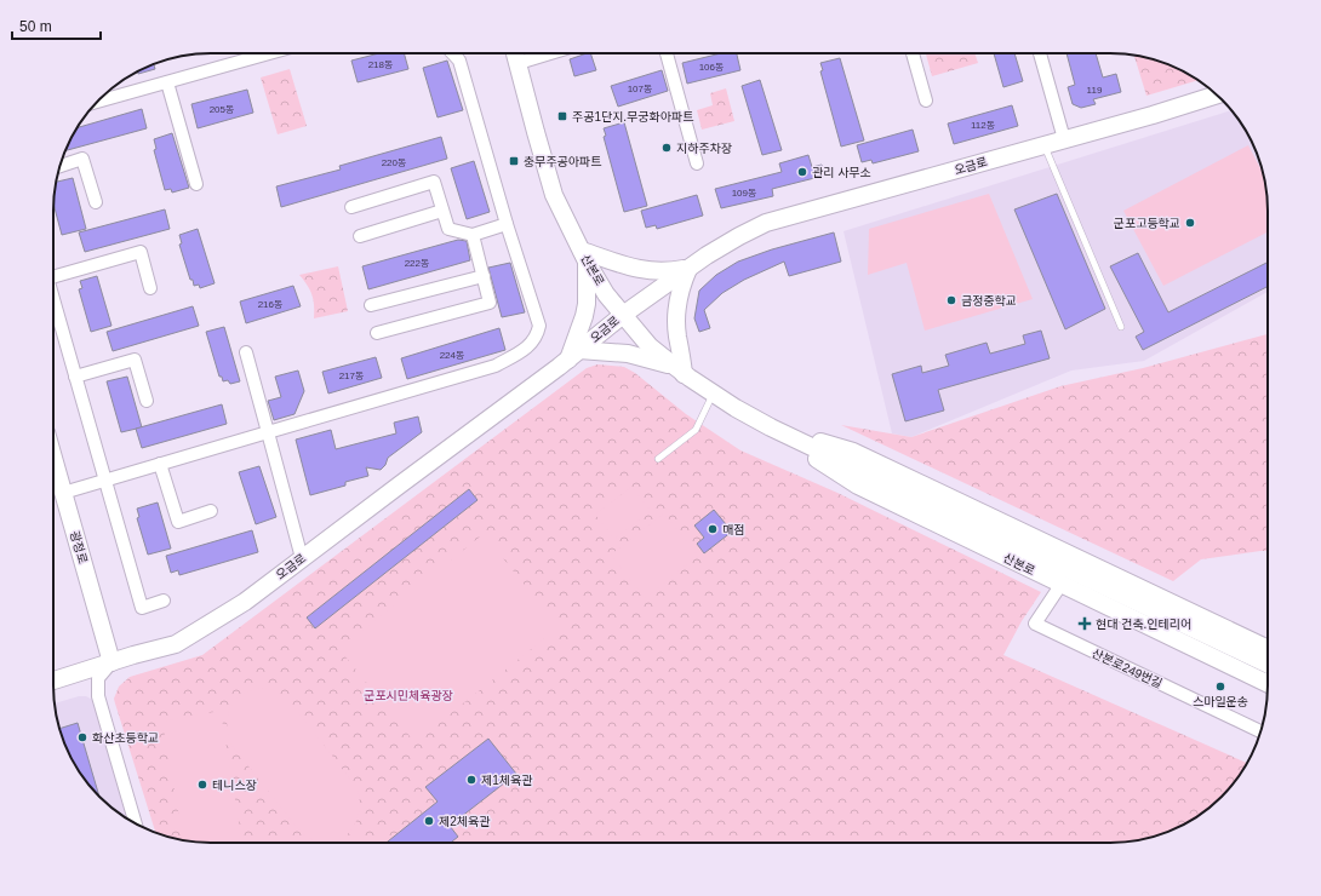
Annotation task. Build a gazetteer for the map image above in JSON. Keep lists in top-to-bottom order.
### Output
{
  "streets": {
    "street": [
      "오금로",
      "산본로",
      "광정로",
      "산본로249번길"
    ]
  },
  "crossings": [
    ["오금로", "산본로"],
    ["오금로", "광정로"],
    ["산본로", "산본로249번길"]
  ],
  "parks": ["군포시민체육광장"],
  "places": {
    "transit": ["주공1단지.무궁화아파트", "충무주공아파트"],
    "other": [
      "지하주차장",
      "관리 사무소",
      "군포고등학교",
      "금정중학교",
      "매점",
      "스마일운송",
      "화산초등학교",
      "제1체육관",
      "테니스장",
      "제2체육관"
    ],
    "health": ["현대 건축.인테리어"]
  },
  "house_numbers": [
    "218동",
    "106동",
    "107동",
    "119",
    "205동",
    "112동",
    "220동",
    "109동",
    "222동",
    "216동",
    "224동",
    "217동"
  ],
  "scale_bar": "50 m"
}
